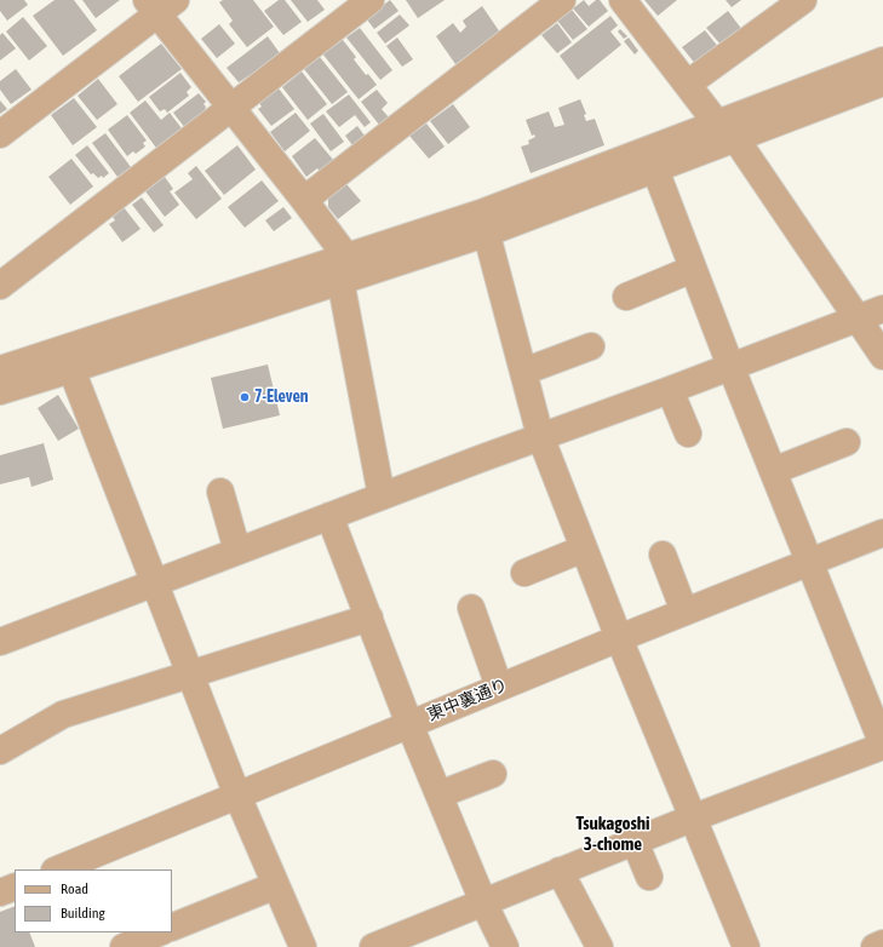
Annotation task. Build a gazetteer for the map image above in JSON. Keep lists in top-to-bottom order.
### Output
{
  "streets": {
    "street": ["東中裏通り"]
  },
  "districts": ["Tsukagoshi 3-chome"],
  "places": ["7-Eleven"],
  "legend": ["Road", "Building"]
}
